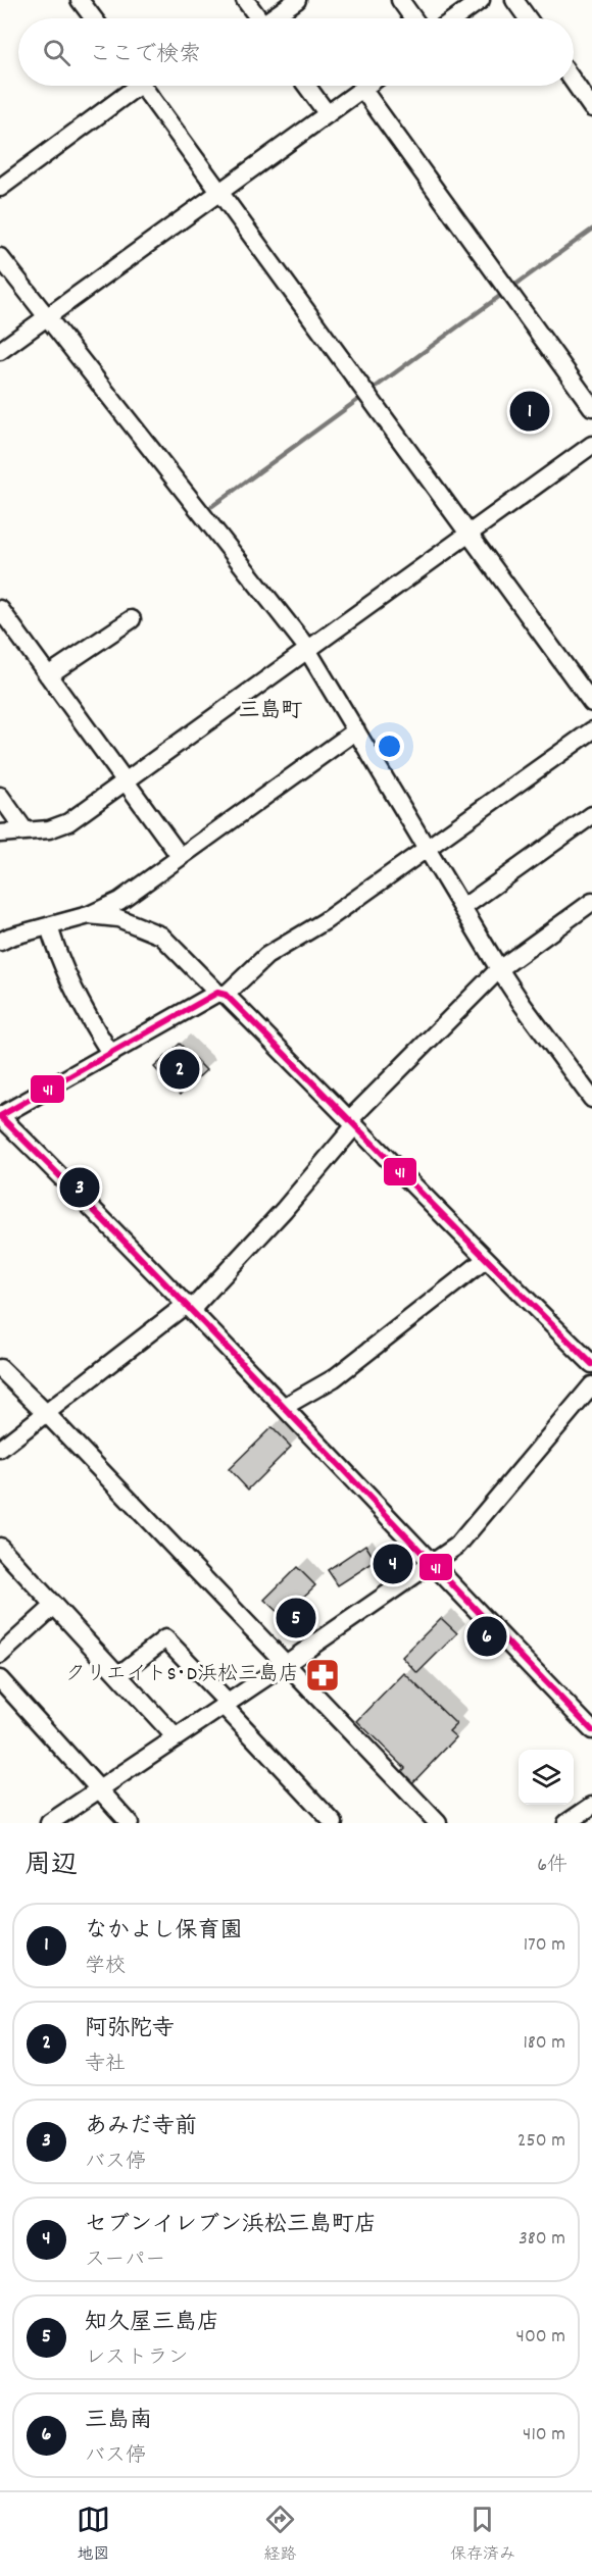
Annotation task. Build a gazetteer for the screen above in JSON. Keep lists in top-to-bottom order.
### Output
{
  "districts": ["三島町"],
  "places": {
    "pharmacy": ["クリエイトS･D浜松三島店"]
  },
  "lines": ["transit line 41"],
  "page": {
    "search": "ここで検索",
    "pins": [
      "1",
      "2",
      "3",
      "4",
      "5",
      "6"
    ],
    "heading": ["周辺", "6件"],
    "list": [
      {
        "mark": "1",
        "name": "なかよし保育園",
        "note": "学校",
        "value": "170 m"
      },
      {
        "mark": "2",
        "name": "阿弥陀寺",
        "note": "寺社",
        "value": "180 m"
      },
      {
        "mark": "3",
        "name": "あみだ寺前",
        "note": "バス停",
        "value": "250 m"
      },
      {
        "mark": "4",
        "name": "セブンイレブン浜松三島町店",
        "note": "スーパー",
        "value": "380 m"
      },
      {
        "mark": "5",
        "name": "知久屋三島店",
        "note": "レストラン",
        "value": "400 m"
      },
      {
        "mark": "6",
        "name": "三島南",
        "note": "バス停",
        "value": "410 m"
      }
    ],
    "nav": ["地図", "経路", "保存済み"]
  }
}
